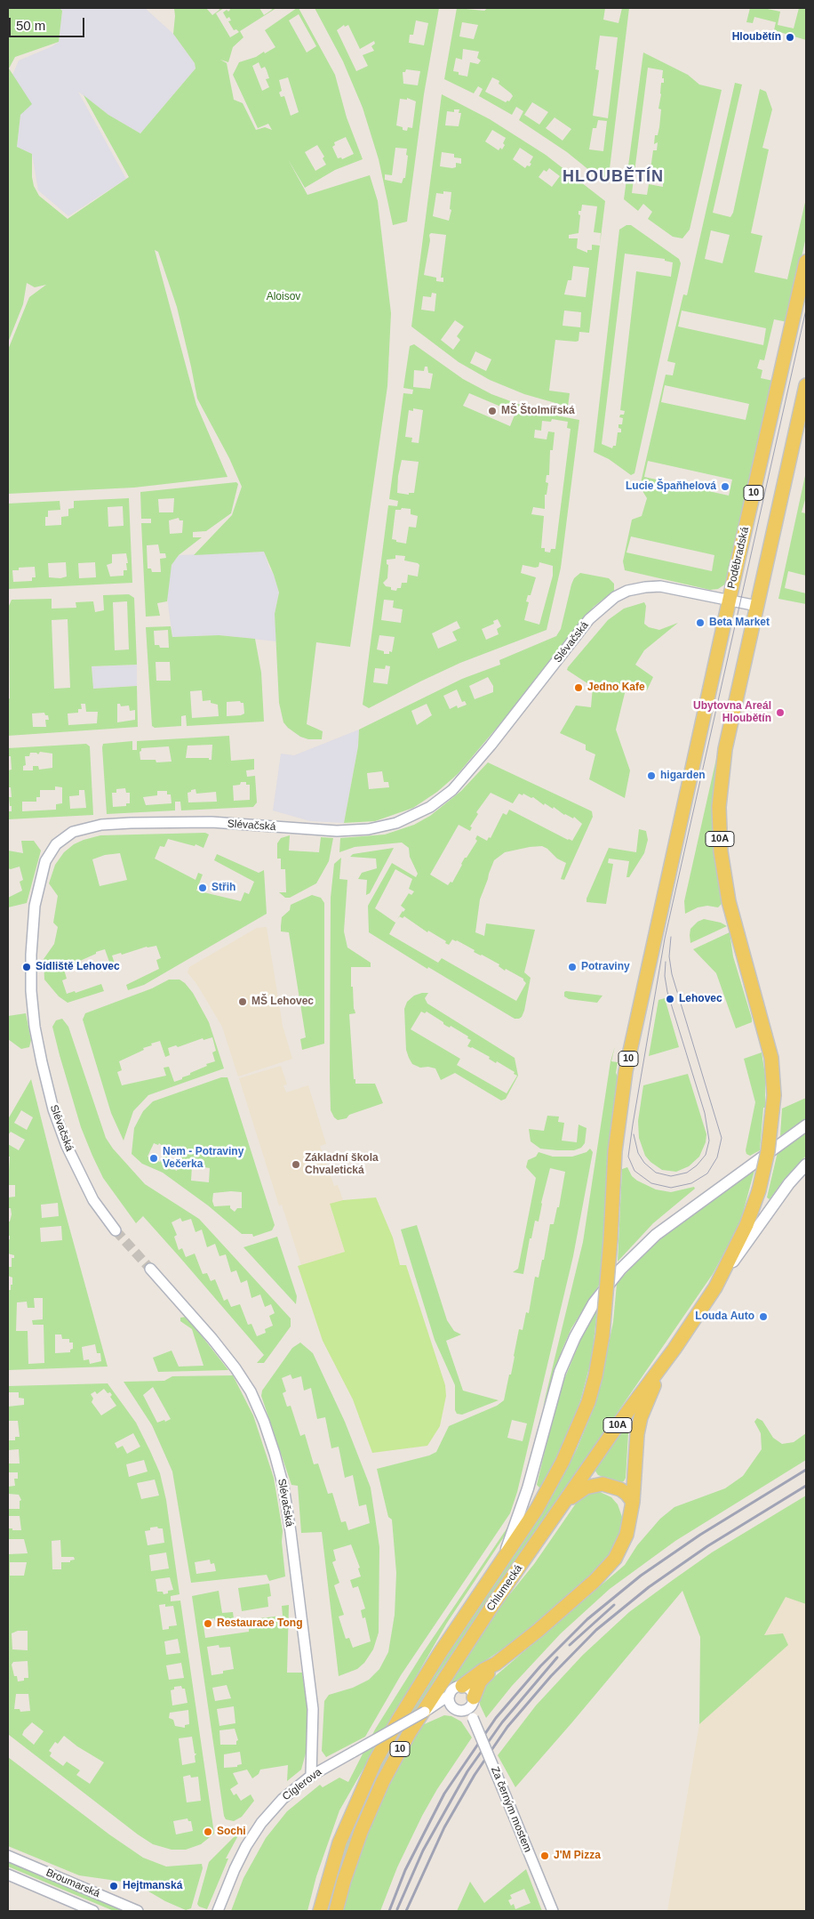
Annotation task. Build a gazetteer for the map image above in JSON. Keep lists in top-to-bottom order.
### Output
{
  "streets": {
    "main road": [
      "10",
      "Poděbradská",
      "10A",
      "Chlumecká"
    ],
    "street": [
      "Slévačská",
      "Cíglerova",
      "Za černým mostem",
      "Broumarská"
    ]
  },
  "crossings": [
    ["10", "Slévačská"],
    ["10", "10A"],
    ["10", "Chlumecká"],
    ["Poděbradská", "Slévačská"],
    ["Poděbradská", "Chlumecká"],
    ["Slévačská", "Cíglerova"],
    ["10A", "Chlumecká"],
    ["Cíglerova", "Za černým mostem"]
  ],
  "districts": ["HLOUBĚTÍN"],
  "parks": ["Aloisov"],
  "places": [
    "Hloubětín",
    "MŠ Štolmířská",
    "Lucie Špaňhelová",
    "Beta Market",
    "Jedno Kafe",
    "Ubytovna Areál Hloubětín",
    "higarden",
    "Střih",
    "Sídliště Lehovec",
    "Potraviny",
    "Lehovec",
    "MŠ Lehovec",
    "Nem - Potraviny Večerka",
    "Základní škola Chvaletická",
    "Louda Auto",
    "Restaurace Tong",
    "Sochi",
    "J'M Pizza",
    "Hejtmanská"
  ],
  "scale_bar": "50 m"
}
